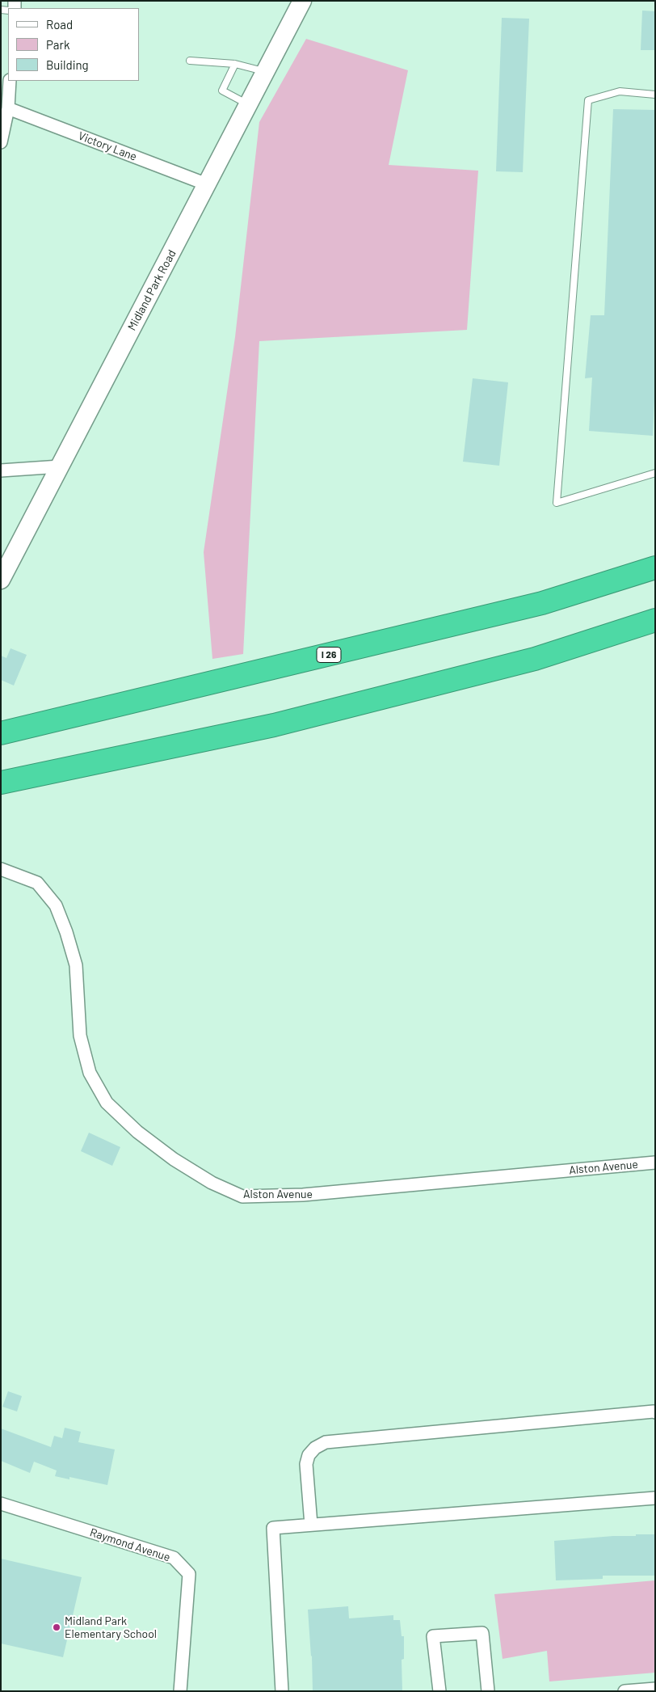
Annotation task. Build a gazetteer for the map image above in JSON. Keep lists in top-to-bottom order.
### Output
{
  "streets": {
    "highway": ["I 26"],
    "street": [
      "Victory Lane",
      "Midland Park Road",
      "Alston Avenue",
      "Raymond Avenue"
    ]
  },
  "crossings": [
    ["Victory Lane", "Midland Park Road"]
  ],
  "places": ["Midland Park Elementary School"],
  "legend": ["Road", "Park", "Building"]
}
